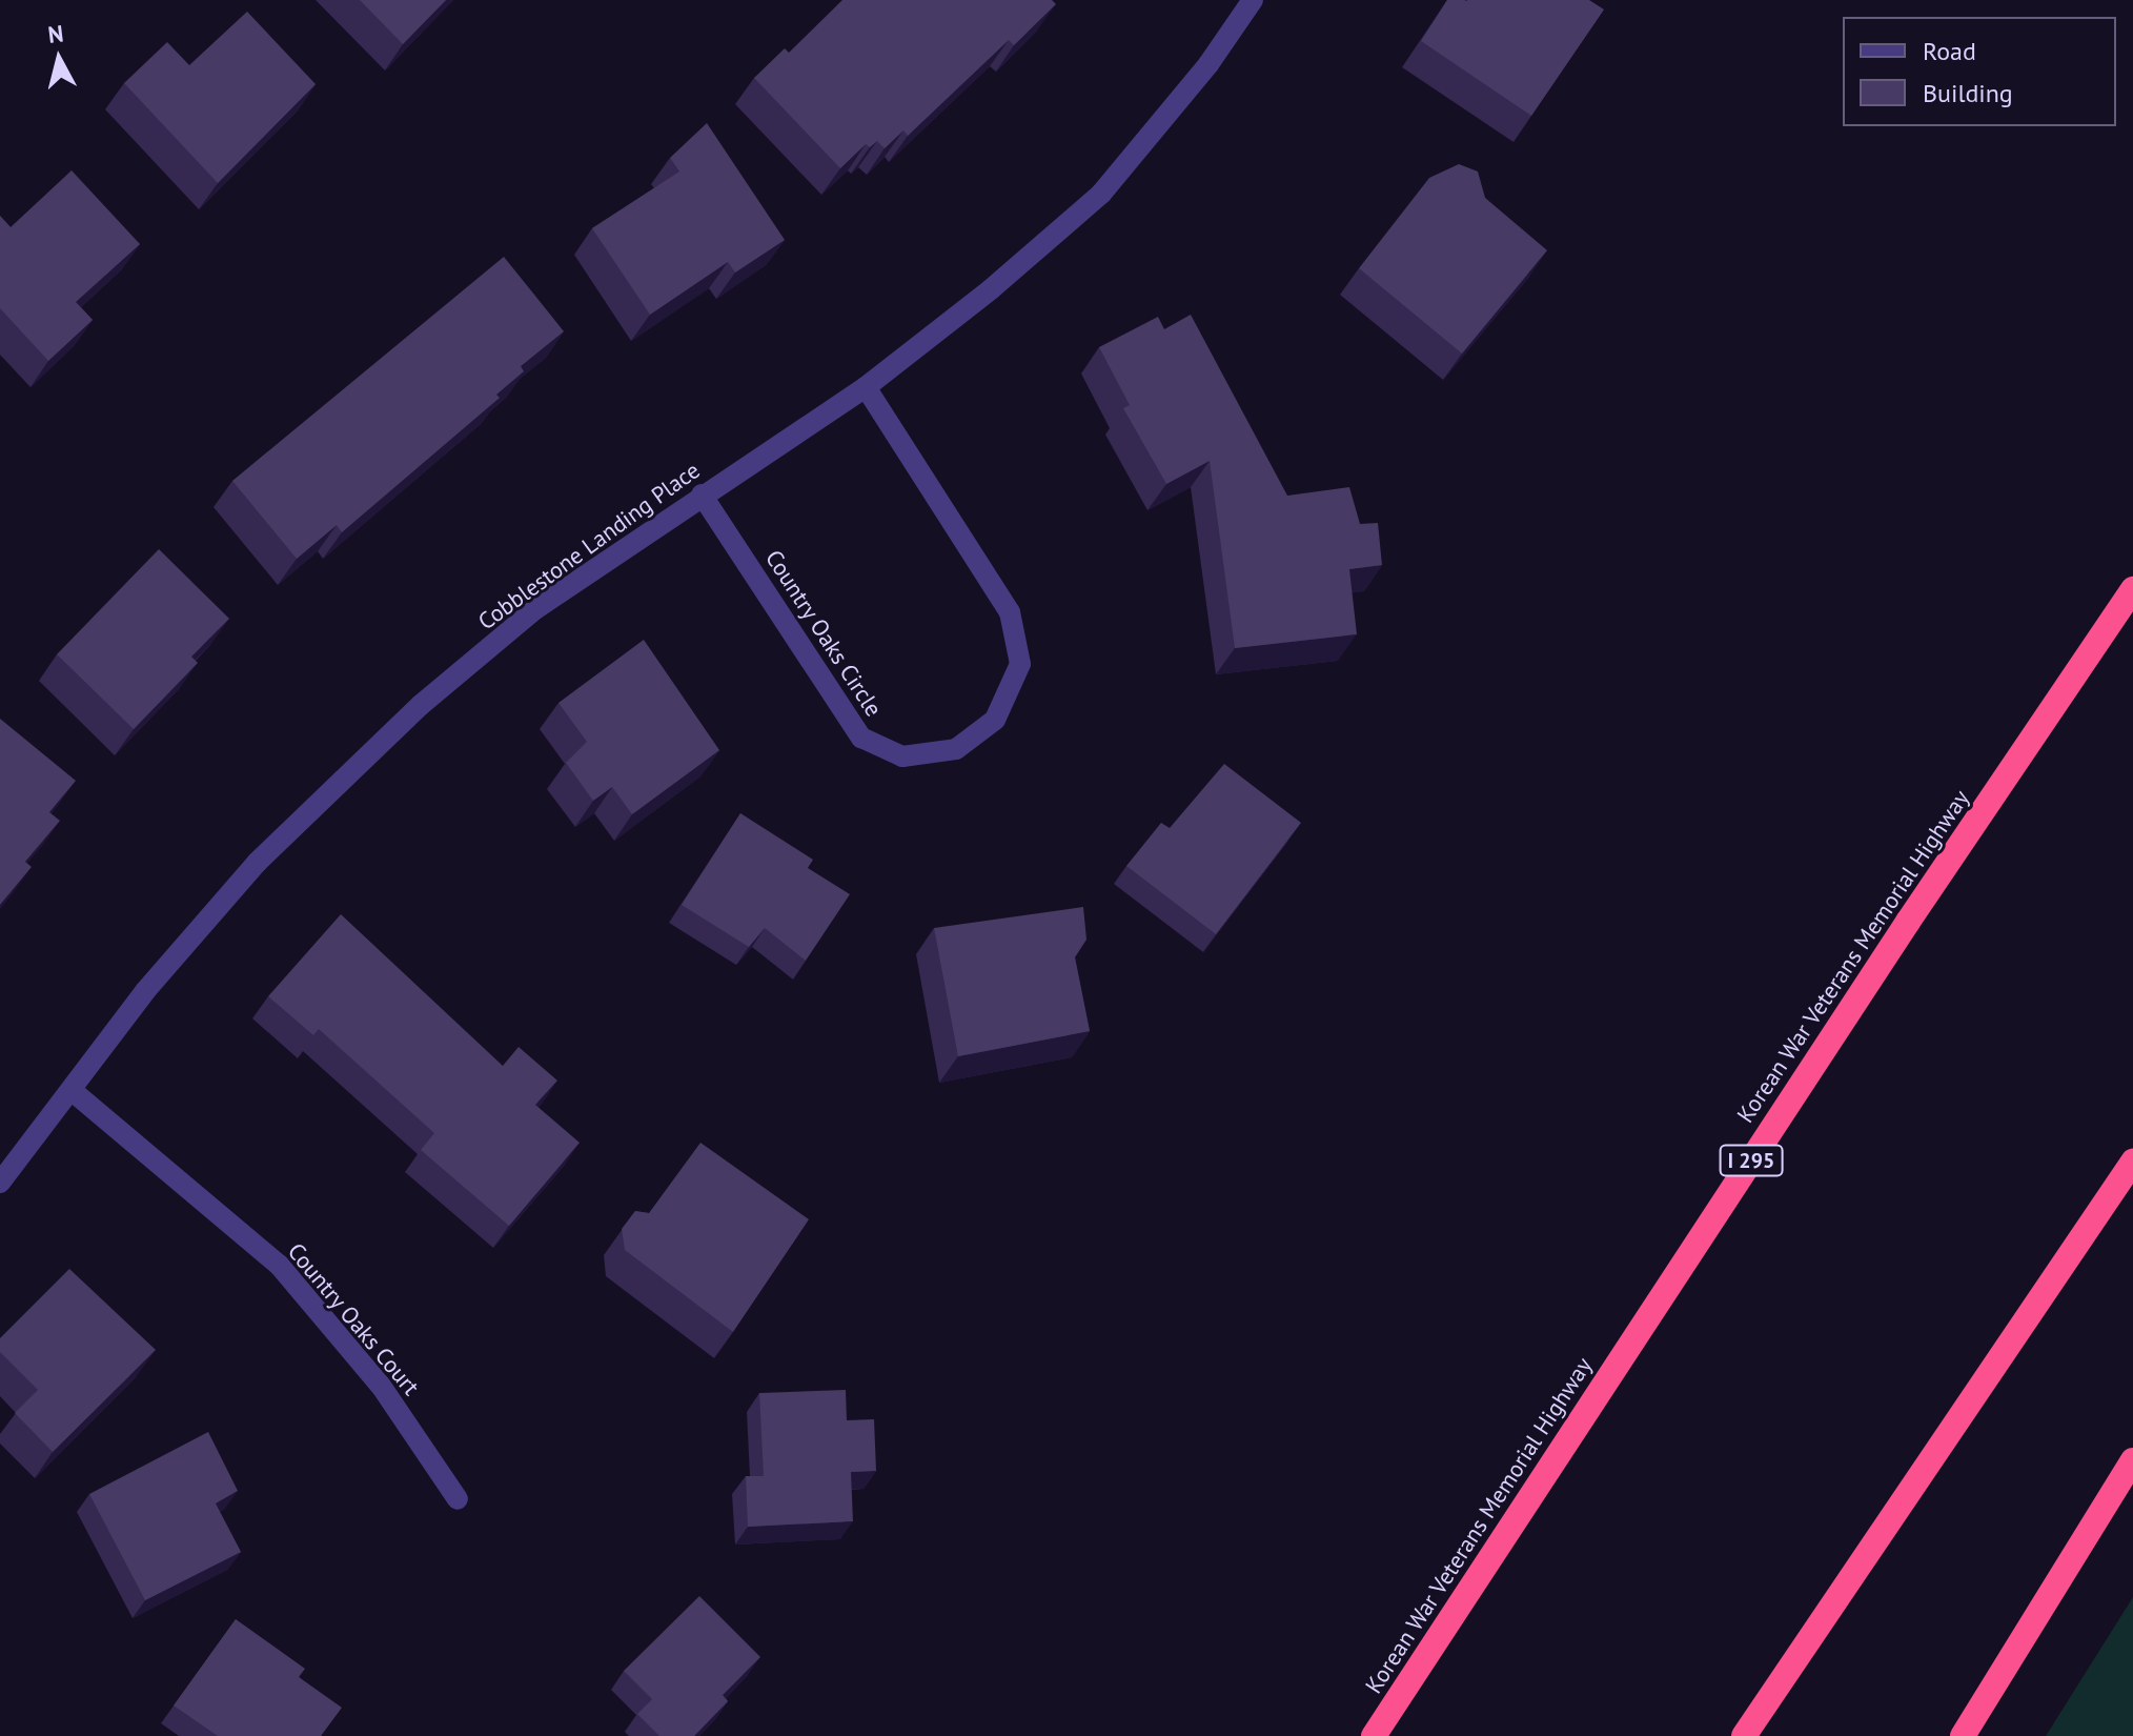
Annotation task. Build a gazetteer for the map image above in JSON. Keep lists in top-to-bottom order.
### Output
{
  "streets": {
    "highway": ["Korean War Veterans Memorial Highway", "I 295"],
    "street": ["Cobblestone Landing Place", "Country Oaks Circle", "Country Oaks Court"]
  },
  "crossings": [
    ["Cobblestone Landing Place", "Country Oaks Circle"],
    ["Cobblestone Landing Place", "Country Oaks Court"]
  ],
  "legend": ["Road", "Building"],
  "north": "top"
}
